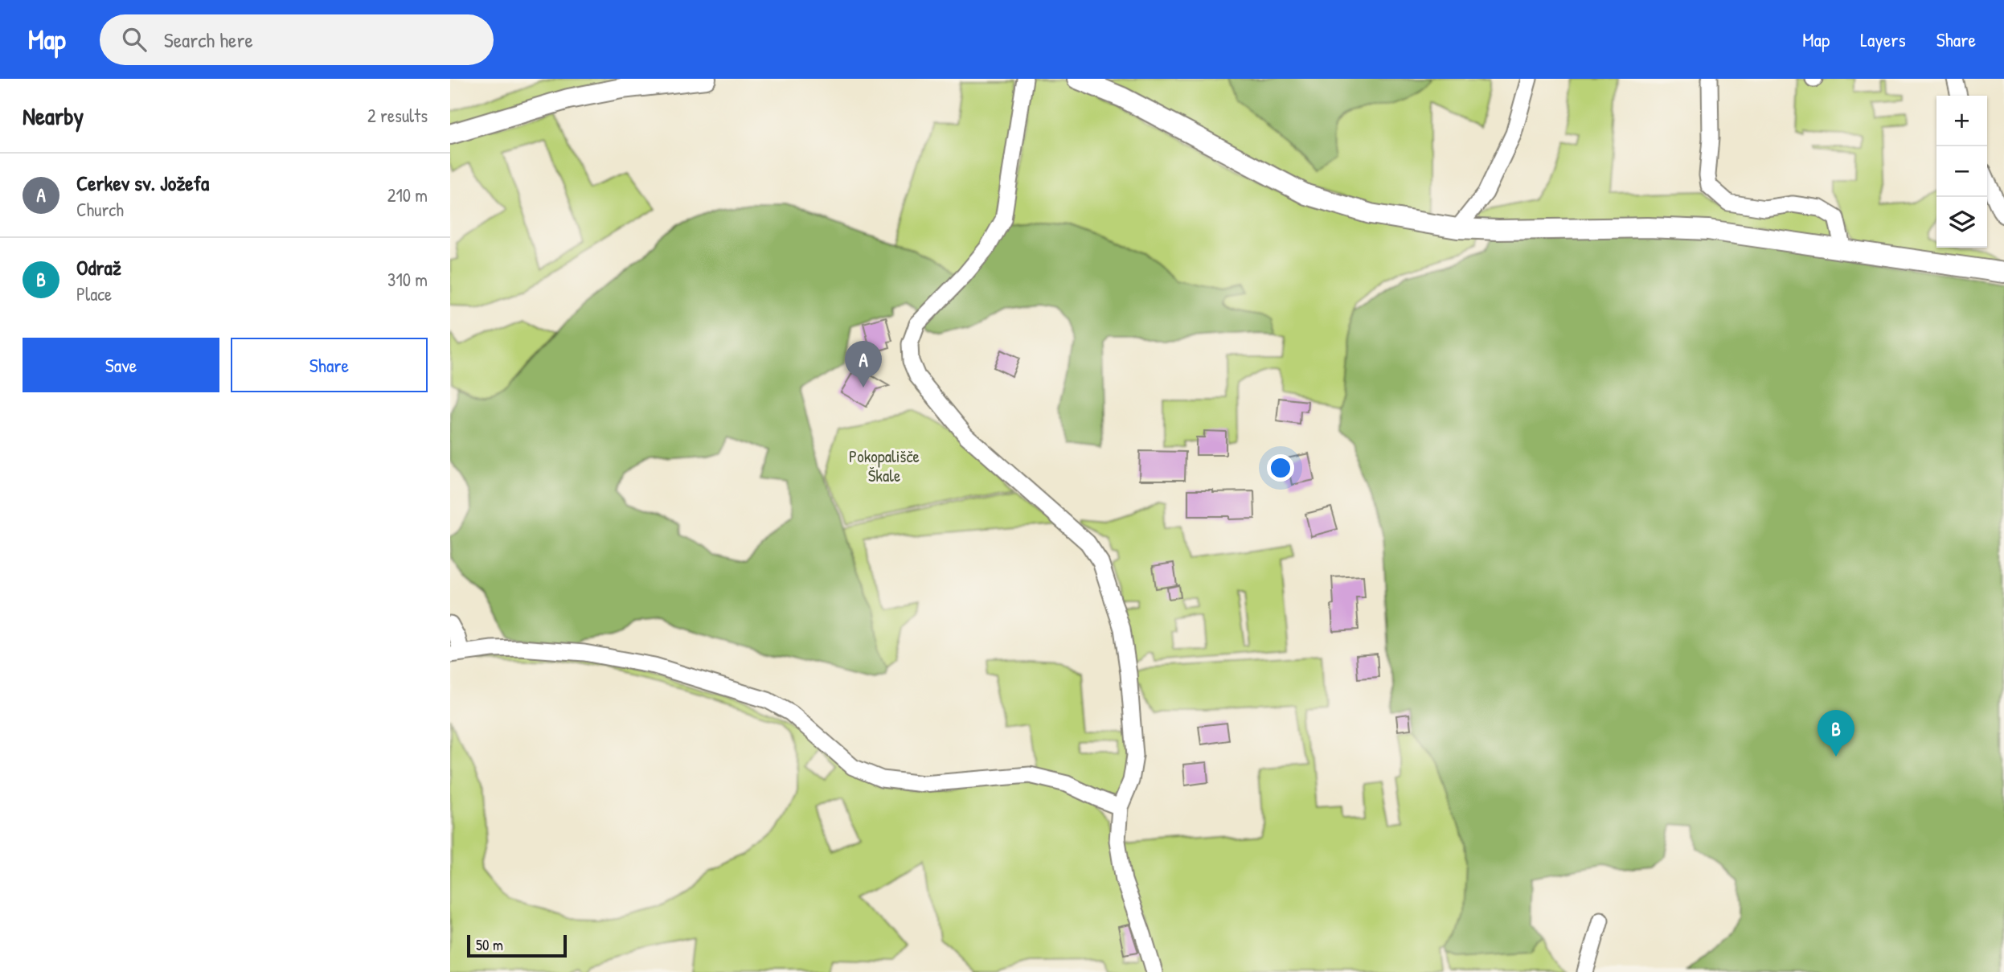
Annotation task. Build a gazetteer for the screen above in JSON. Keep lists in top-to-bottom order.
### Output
{
  "parks": ["Pokopališče Škale"],
  "scale_bar": "50 m",
  "page": {
    "header": "Map",
    "search": "Search here",
    "nav": ["Map", "Layers", "Share"],
    "heading": ["Nearby", "2 results"],
    "map_buttons": ["+", "−"],
    "list": [
      {
        "mark": "A",
        "name": "Cerkev sv. Jožefa",
        "note": "Church",
        "value": "210 m"
      },
      {
        "mark": "B",
        "name": "Odraž",
        "note": "Place",
        "value": "310 m"
      }
    ],
    "buttons": ["Save", "Share"],
    "pins": ["A", "B"],
    "scale": "50 m"
  }
}
